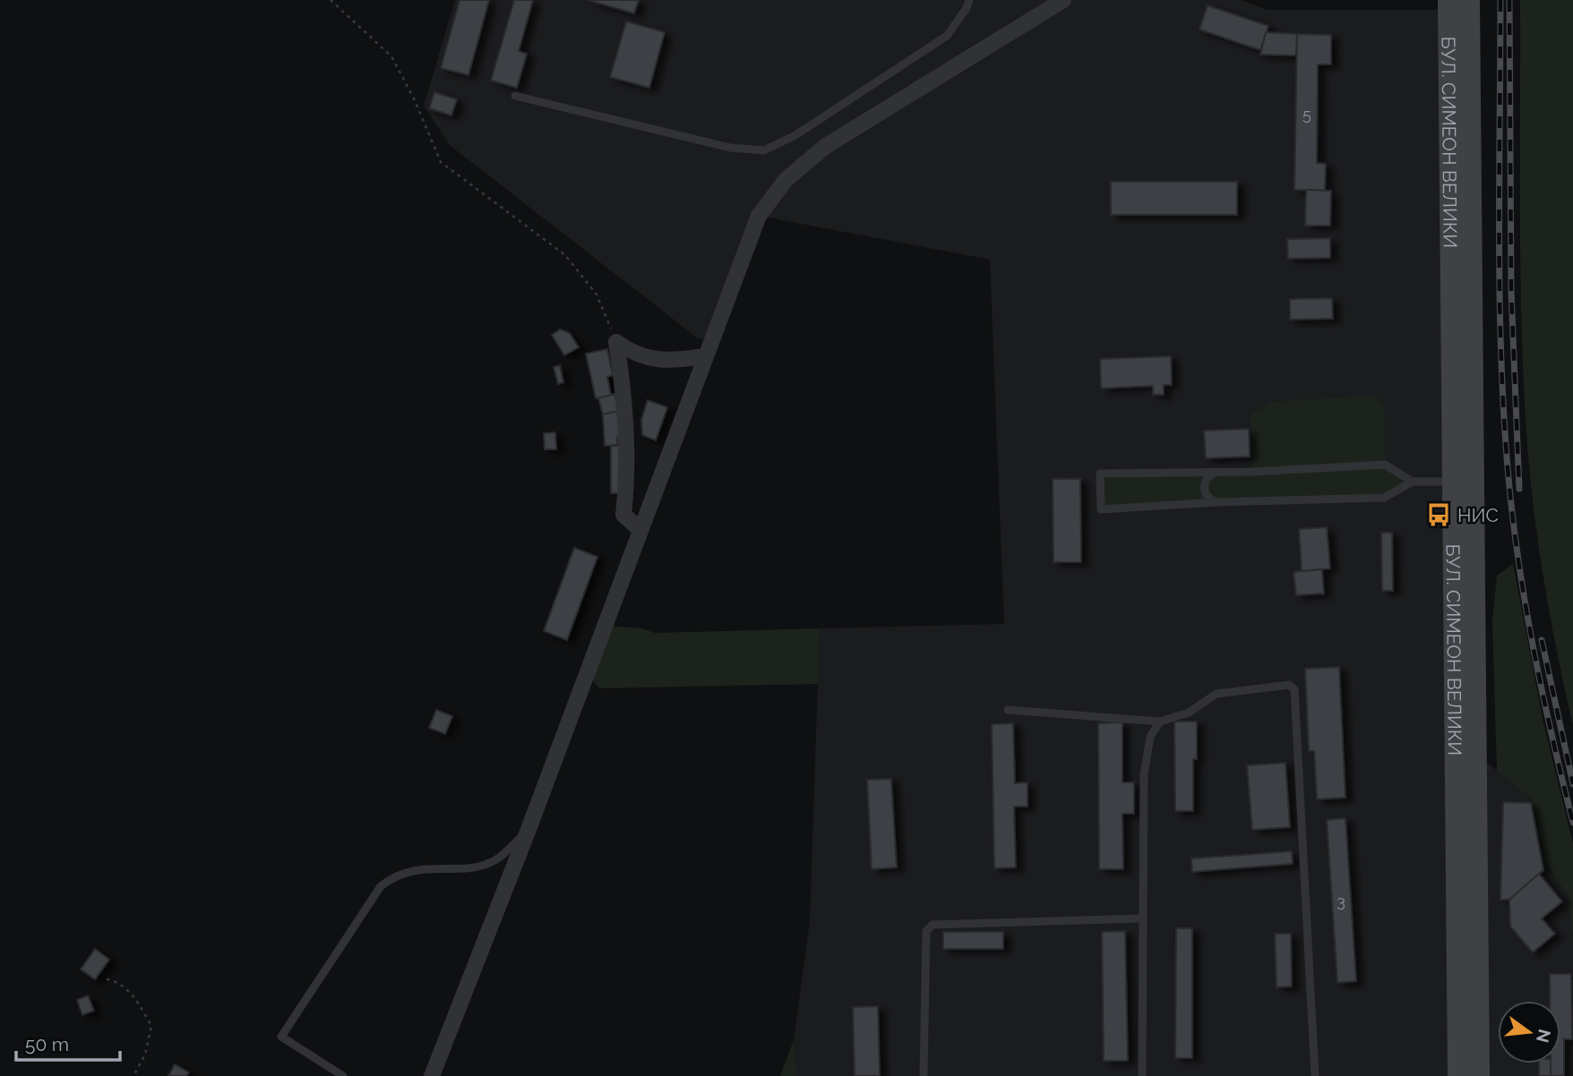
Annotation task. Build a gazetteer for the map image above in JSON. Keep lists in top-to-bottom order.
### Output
{
  "streets": {
    "main road": ["БУЛ. СИМЕОН ВЕЛИКИ"]
  },
  "places": {
    "bus stop": ["НИС"]
  },
  "house_numbers": ["5", "3"],
  "scale_bar": "50 m",
  "north": "right"
}
